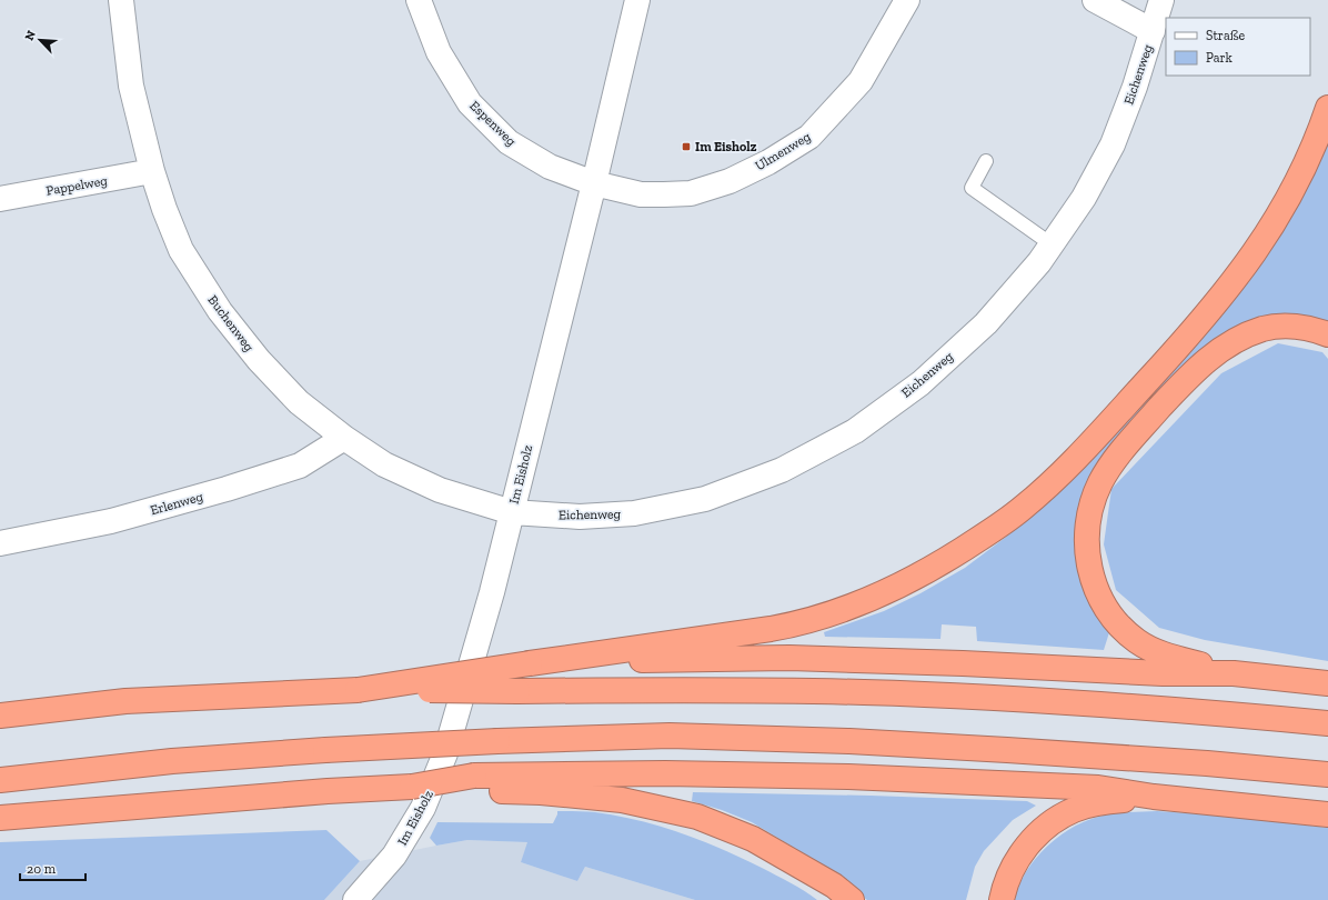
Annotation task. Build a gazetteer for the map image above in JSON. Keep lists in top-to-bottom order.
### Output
{
  "streets": {
    "street": [
      "Eichenweg",
      "Espenweg",
      "Ulmenweg",
      "Pappelweg",
      "Buchenweg",
      "Im Eisholz",
      "Erlenweg"
    ]
  },
  "crossings": [
    ["Eichenweg", "Buchenweg"],
    ["Eichenweg", "Im Eisholz"],
    ["Espenweg", "Ulmenweg"],
    ["Espenweg", "Im Eisholz"],
    ["Ulmenweg", "Im Eisholz"],
    ["Pappelweg", "Buchenweg"],
    ["Buchenweg", "Im Eisholz"],
    ["Buchenweg", "Erlenweg"]
  ],
  "places": {
    "transit": ["Im Eisholz"]
  },
  "legend": ["Straße", "Park"],
  "scale_bar": "20 m",
  "north": "top left"
}
